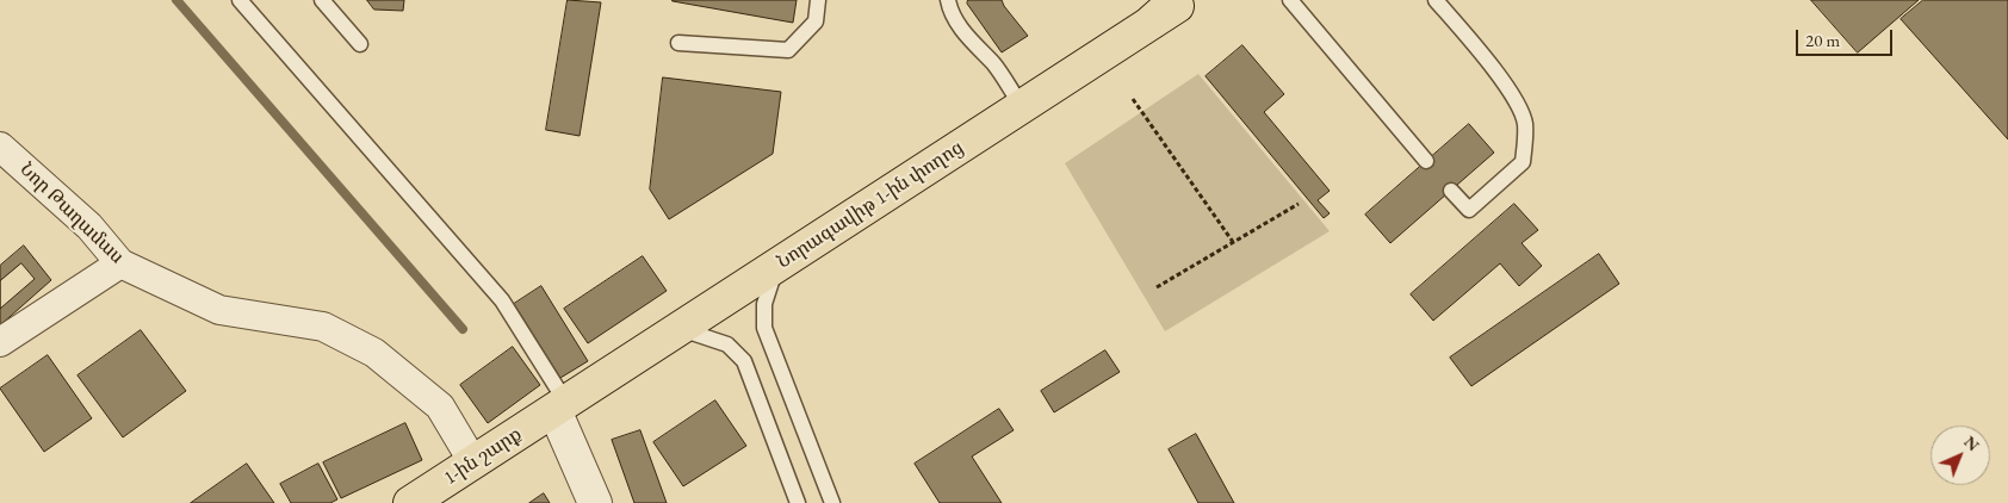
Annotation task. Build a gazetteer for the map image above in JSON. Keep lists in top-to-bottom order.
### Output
{
  "streets": {
    "main road": ["Նորագավիթ 1-ին փողոց", "1-ին շարք"],
    "street": ["Նոր Թաղամաս"]
  },
  "crossings": [
    ["Նորագավիթ 1-ին փողոց", "1-ին շարք"],
    ["Նոր Թաղամաս", "1-ին շարք"]
  ],
  "scale_bar": "20 m",
  "north": "top right"
}
